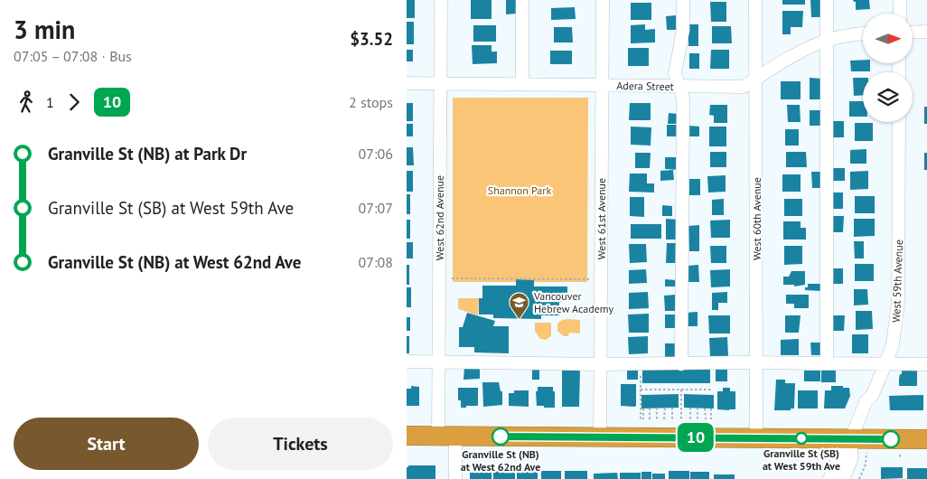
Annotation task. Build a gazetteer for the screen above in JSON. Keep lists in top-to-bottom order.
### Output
{
  "streets": {
    "street": [
      "Adera Street",
      "West 62nd Avenue",
      "West 61st Avenue",
      "West 60th Avenue",
      "West 59th Avenue"
    ]
  },
  "crossings": [
    ["Adera Street", "West 62nd Avenue"],
    ["Adera Street", "West 61st Avenue"],
    ["Adera Street", "West 60th Avenue"]
  ],
  "parks": ["Shannon Park"],
  "places": {
    "school or university": ["Vancouver Hebrew Academy"],
    "other": ["Granville St (NB) at West 62nd Ave", "Granville St (SB) at West 59th Ave"]
  },
  "lines": ["bus line 10"],
  "north": "right",
  "page": {
    "heading": ["3 min", "07:05 – 07:08 · Bus", "$3.52"],
    "on_map": "10",
    "legs": ["1", "10", "2 stops"],
    "list": [
      {
        "name": "Granville St (NB) at Park Dr",
        "value": "07:06"
      },
      {
        "name": "Granville St (SB) at West 59th Ave",
        "value": "07:07"
      },
      {
        "name": "Granville St (NB) at West 62nd Ave",
        "value": "07:08"
      }
    ],
    "buttons": ["Start", "Tickets"]
  }
}
